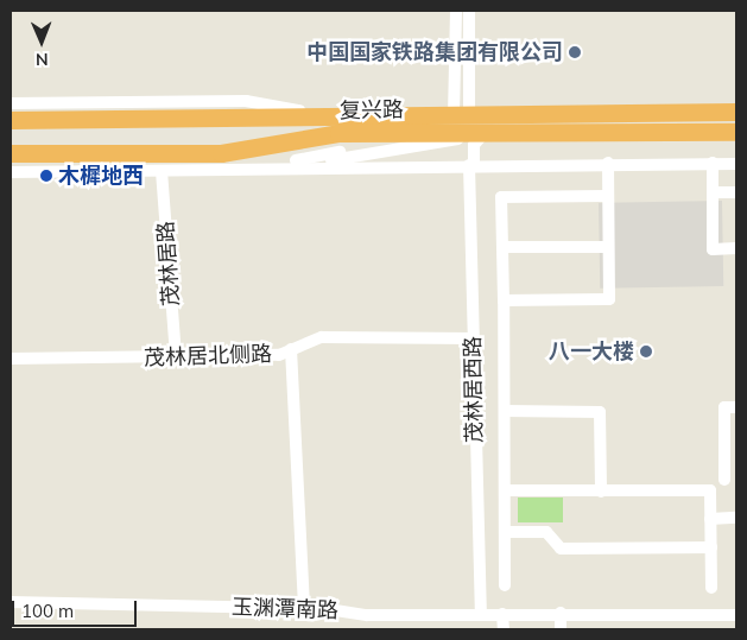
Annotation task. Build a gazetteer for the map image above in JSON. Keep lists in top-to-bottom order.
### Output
{
  "streets": {
    "highway": ["复兴路"],
    "street": [
      "茂林居路",
      "茂林居北侧路",
      "茂林居西路",
      "玉渊潭南路"
    ]
  },
  "crossings": [
    ["茂林居路", "茂林居北侧路"],
    ["茂林居北侧路", "茂林居西路"],
    ["茂林居西路", "玉渊潭南路"]
  ],
  "places": ["中国国家铁路集团有限公司", "木樨地西", "八一大楼"],
  "scale_bar": "100 m",
  "north": "bottom"
}
